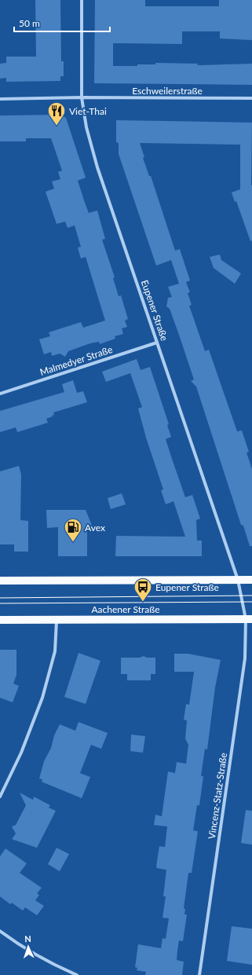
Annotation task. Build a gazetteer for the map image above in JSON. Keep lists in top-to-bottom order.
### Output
{
  "streets": {
    "main road": ["Aachener Straße"],
    "street": [
      "Eschweilerstraße",
      "Eupener Straße",
      "Malmedyer Straße",
      "Vincenz-Statz-Straße"
    ]
  },
  "crossings": [
    ["Eschweilerstraße", "Eupener Straße"],
    ["Eupener Straße", "Malmedyer Straße"],
    ["Eupener Straße", "Aachener Straße"],
    ["Eupener Straße", "Vincenz-Statz-Straße"],
    ["Aachener Straße", "Vincenz-Statz-Straße"]
  ],
  "places": {
    "restaurant": ["Viet-Thai"],
    "fuel station": ["Avex"],
    "bus stop": ["Eupener Straße"]
  },
  "scale_bar": "50 m",
  "north": "top"
}
